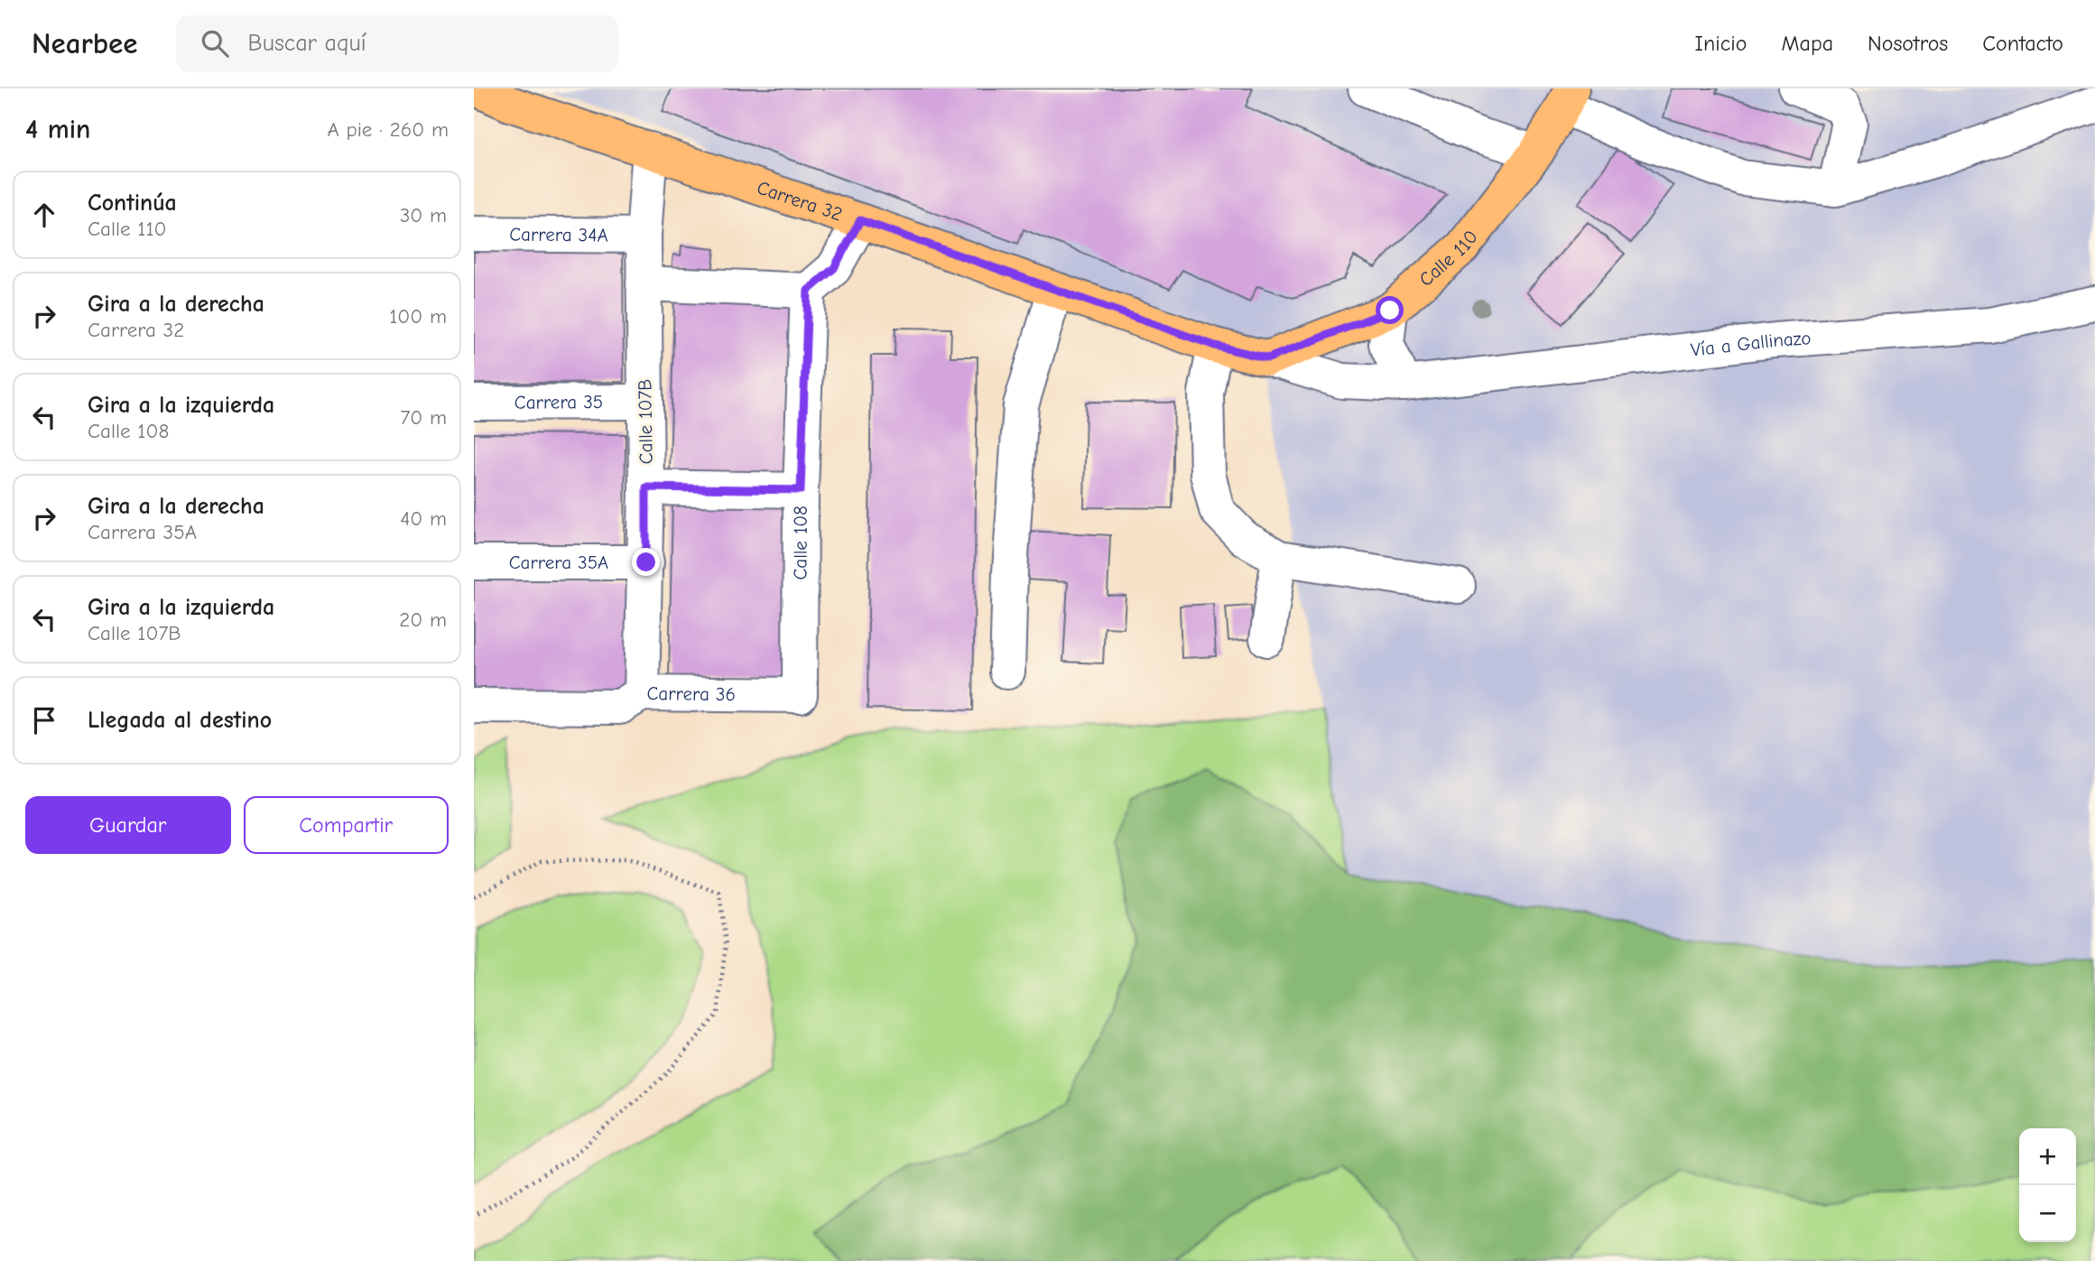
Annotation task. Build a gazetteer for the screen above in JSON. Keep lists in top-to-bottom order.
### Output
{
  "streets": {
    "main road": ["Carrera 32", "Calle 110"],
    "street": [
      "Carrera 34A",
      "Vía a Gallinazo",
      "Carrera 35",
      "Calle 107B",
      "Calle 108",
      "Carrera 35A",
      "Carrera 36"
    ]
  },
  "crossings": [
    ["Carrera 32", "Calle 110"],
    ["Carrera 32", "Vía a Gallinazo"],
    ["Carrera 32", "Calle 107B"],
    ["Carrera 34A", "Calle 107B"],
    ["Calle 110", "Vía a Gallinazo"],
    ["Carrera 35", "Calle 107B"],
    ["Calle 107B", "Carrera 35A"],
    ["Calle 107B", "Carrera 36"],
    ["Calle 108", "Carrera 36"]
  ],
  "page": {
    "header": "Nearbee",
    "search": "Buscar aquí",
    "nav": [
      "Inicio",
      "Mapa",
      "Nosotros",
      "Contacto"
    ],
    "heading": ["4 min", "A pie · 260 m"],
    "list": [
      ["Continúa", "Calle 110", "30 m"],
      ["Gira a la derecha", "Carrera 32", "100 m"],
      ["Gira a la izquierda", "Calle 108", "70 m"],
      ["Gira a la derecha", "Carrera 35A", "40 m"],
      ["Gira a la izquierda", "Calle 107B", "20 m"],
      "Llegada al destino"
    ],
    "buttons": ["Guardar", "Compartir"],
    "map_buttons": ["+", "−"]
  }
}
